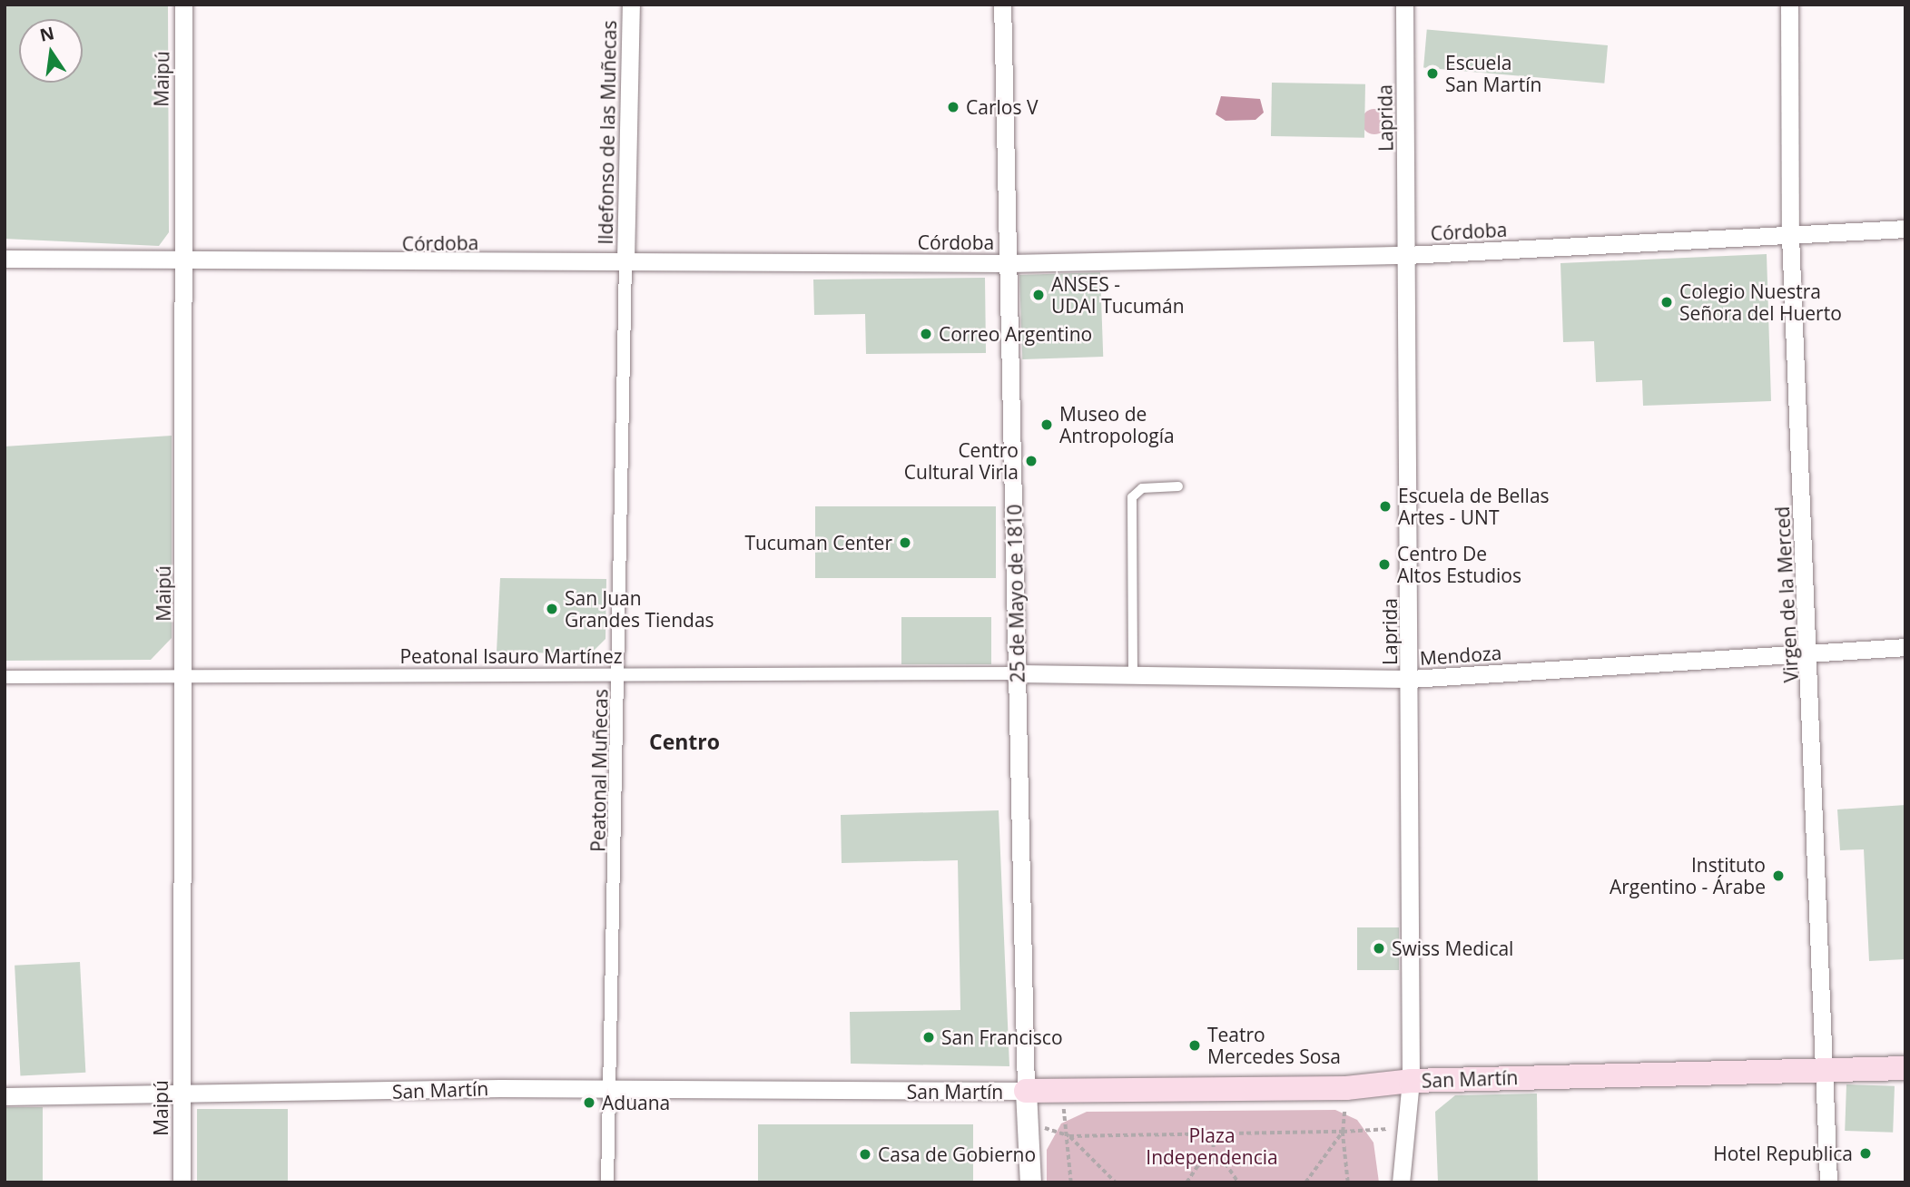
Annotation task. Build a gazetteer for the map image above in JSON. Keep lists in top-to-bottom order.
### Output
{
  "streets": {
    "main road": ["San Martín"],
    "street": [
      "Maipú",
      "Laprida",
      "Ildefonso de las Muñecas",
      "Córdoba",
      "25 de Mayo de 1810",
      "Virgen de la Merced",
      "Mendoza",
      "Peatonal Isauro Martínez",
      "Peatonal Muñecas"
    ]
  },
  "crossings": [
    ["Maipú", "Córdoba"],
    ["Maipú", "Peatonal Isauro Martínez"],
    ["Maipú", "San Martín"],
    ["Laprida", "Córdoba"],
    ["Laprida", "Mendoza"],
    ["Laprida", "San Martín"],
    ["Ildefonso de las Muñecas", "Córdoba"],
    ["Ildefonso de las Muñecas", "Peatonal Muñecas"],
    ["Córdoba", "25 de Mayo de 1810"],
    ["Córdoba", "Virgen de la Merced"],
    ["Córdoba", "Peatonal Muñecas"],
    ["25 de Mayo de 1810", "Mendoza"],
    ["25 de Mayo de 1810", "Peatonal Isauro Martínez"],
    ["25 de Mayo de 1810", "San Martín"],
    ["Virgen de la Merced", "Mendoza"],
    ["Virgen de la Merced", "San Martín"],
    ["Mendoza", "Peatonal Isauro Martínez"],
    ["Peatonal Isauro Martínez", "Peatonal Muñecas"],
    ["Peatonal Muñecas", "San Martín"]
  ],
  "districts": ["Centro"],
  "parks": ["Plaza Independencia"],
  "places": [
    "Escuela San Martín",
    "Carlos V",
    "ANSES - UDAI Tucumán",
    "Colegio Nuestra Señora del Huerto",
    "Correo Argentino",
    "Museo de Antropología",
    "Centro Cultural Virla",
    "Escuela de Bellas Artes - UNT",
    "Tucuman Center",
    "Centro De Altos Estudios",
    "San Juan Grandes Tiendas",
    "Instituto Argentino - Árabe",
    "Swiss Medical",
    "San Francisco",
    "Teatro Mercedes Sosa",
    "Aduana",
    "Hotel Republica",
    "Casa de Gobierno"
  ],
  "north": "top"
}
